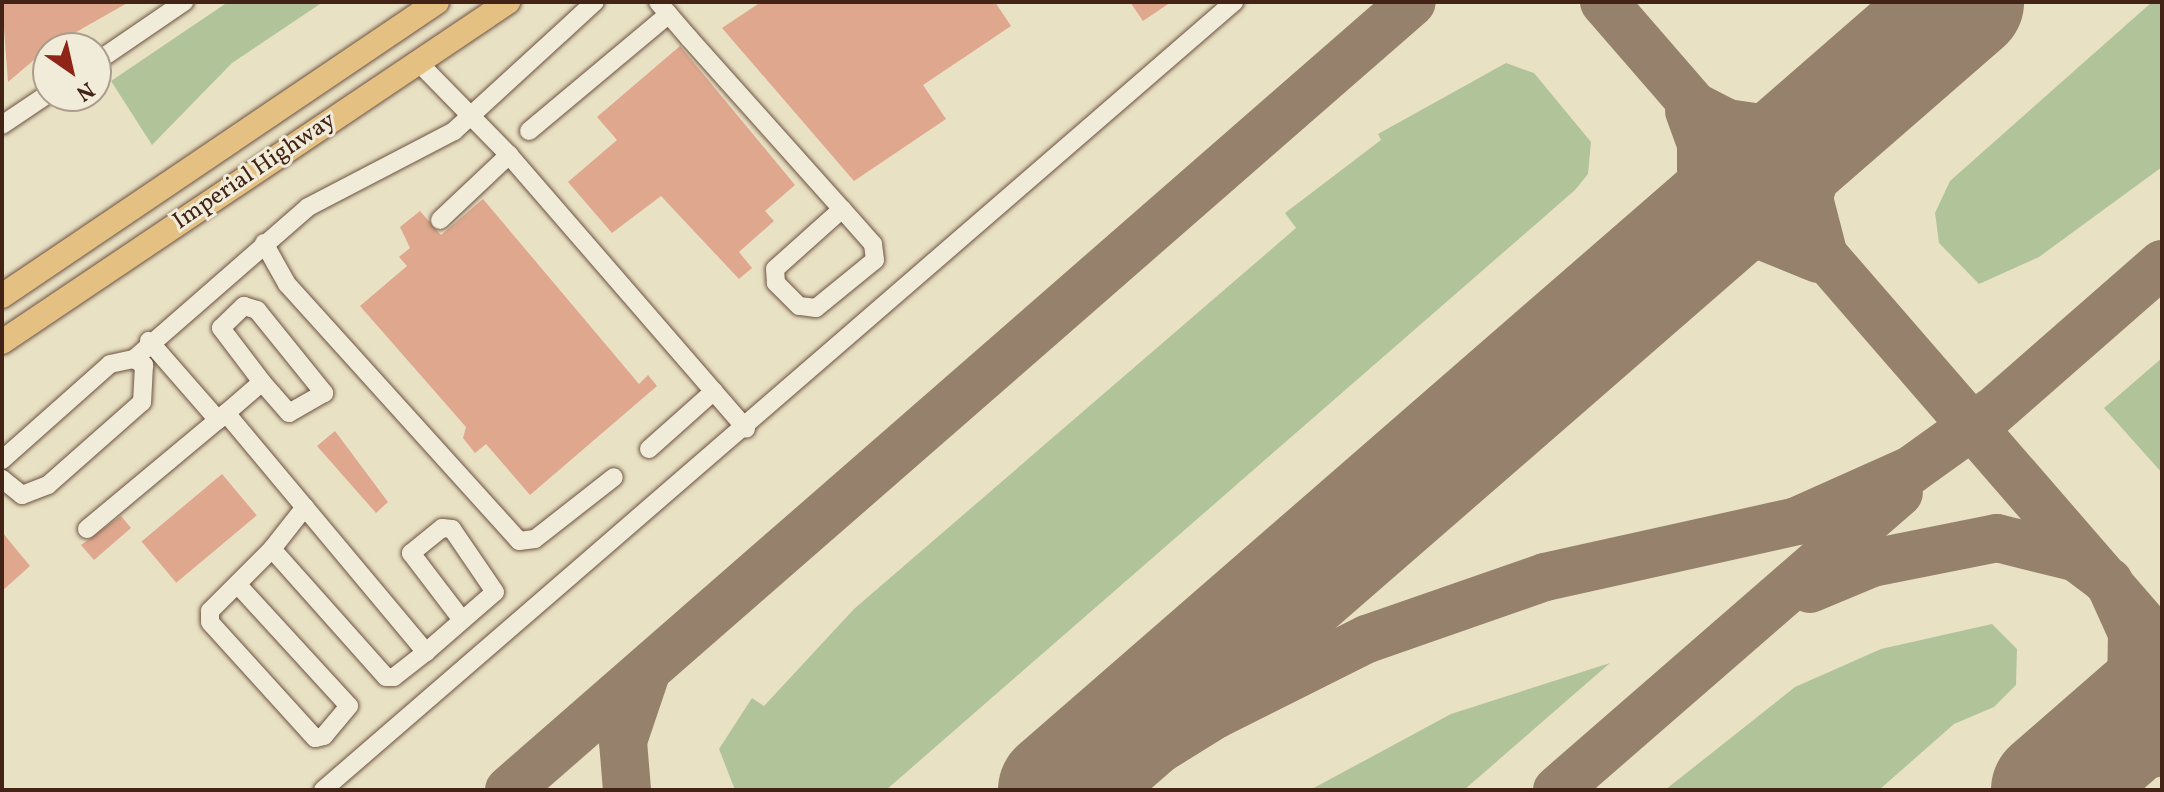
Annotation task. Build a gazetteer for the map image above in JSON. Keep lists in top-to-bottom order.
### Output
{
  "streets": {
    "main road": ["Imperial Highway"]
  },
  "north": "bottom right"
}
